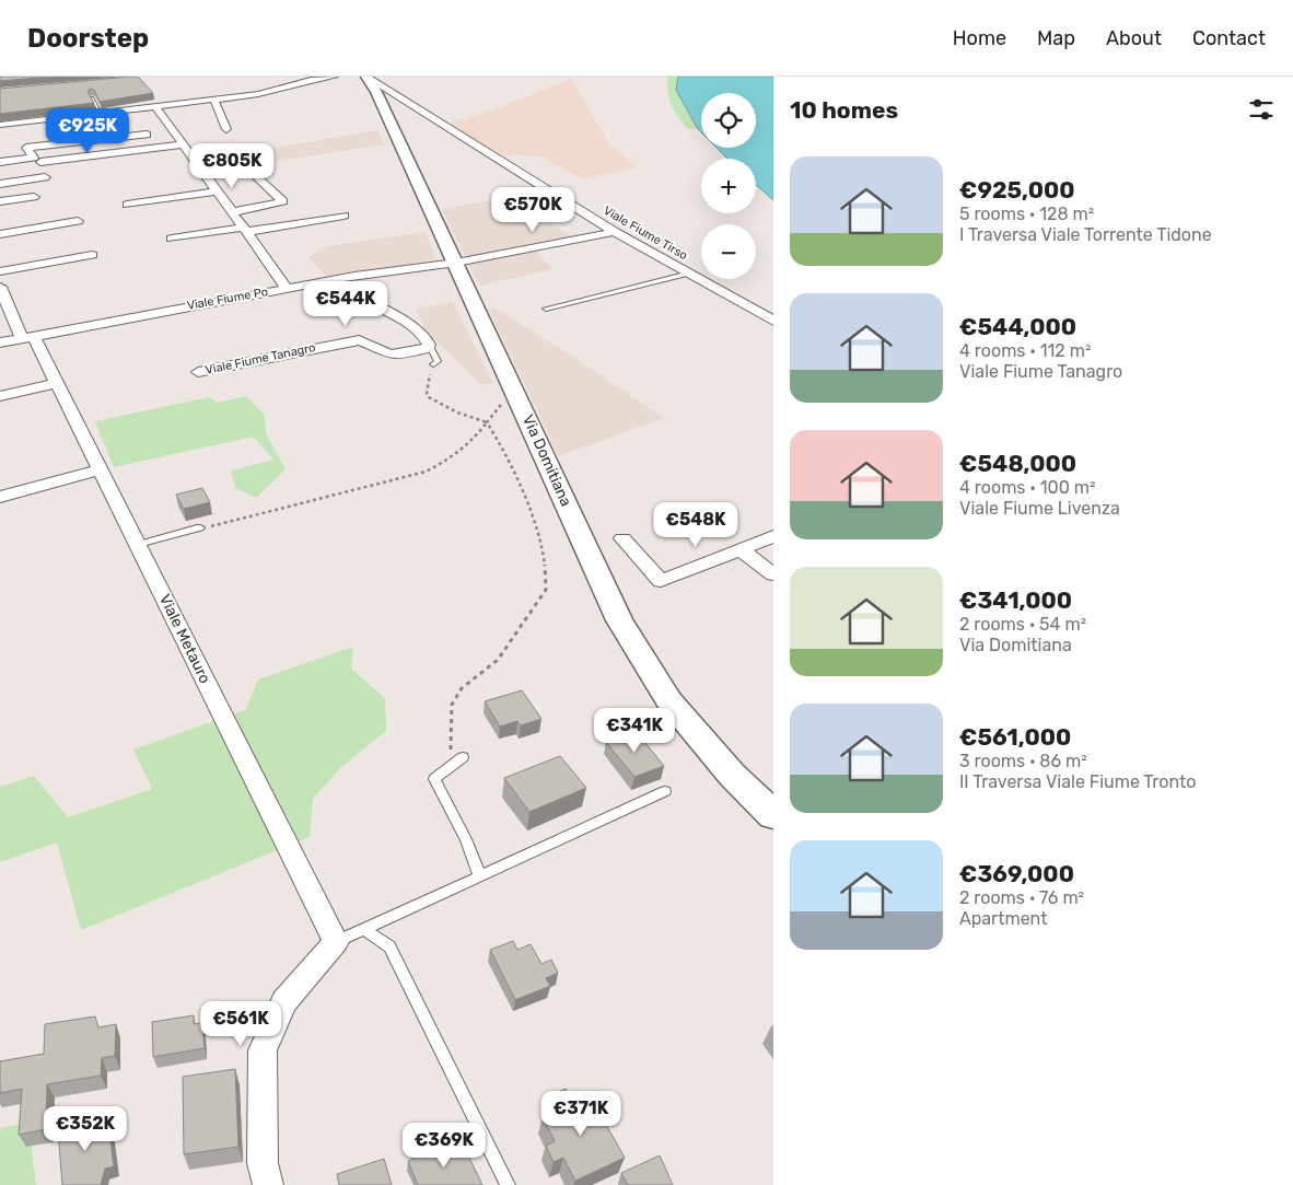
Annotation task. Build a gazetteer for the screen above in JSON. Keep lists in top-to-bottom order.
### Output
{
  "streets": {
    "street": [
      "Viale Fiume Tirso",
      "Viale Fiume Po",
      "Viale Fiume Tanagro",
      "Via Domitiana",
      "Viale Metauro"
    ]
  },
  "crossings": [
    ["Viale Fiume Tirso", "Viale Fiume Po"],
    ["Viale Fiume Tirso", "Via Domitiana"],
    ["Viale Fiume Po", "Via Domitiana"],
    ["Viale Fiume Po", "Viale Metauro"]
  ],
  "page": {
    "header": "Doorstep",
    "nav": [
      "Home",
      "Map",
      "About",
      "Contact"
    ],
    "heading": "10 homes",
    "map_buttons": ["+", "−"],
    "price": [
      "€925K",
      "€805K",
      "€570K",
      "€544K",
      "€548K",
      "€341K",
      "€561K",
      "€371K",
      "€352K",
      "€369K"
    ],
    "list": [
      {
        "name": "€925,000",
        "note": "5 rooms · 128 m² · I Traversa Viale Torrente Tidone"
      },
      {
        "name": "€544,000",
        "note": "4 rooms · 112 m² · Viale Fiume Tanagro"
      },
      {
        "name": "€548,000",
        "note": "4 rooms · 100 m² · Viale Fiume Livenza"
      },
      {
        "name": "€341,000",
        "note": "2 rooms · 54 m² · Via Domitiana"
      },
      {
        "name": "€561,000",
        "note": "3 rooms · 86 m² · II Traversa Viale Fiume Tronto"
      },
      {
        "name": "€369,000",
        "note": "2 rooms · 76 m² · Apartment"
      }
    ]
  }
}
